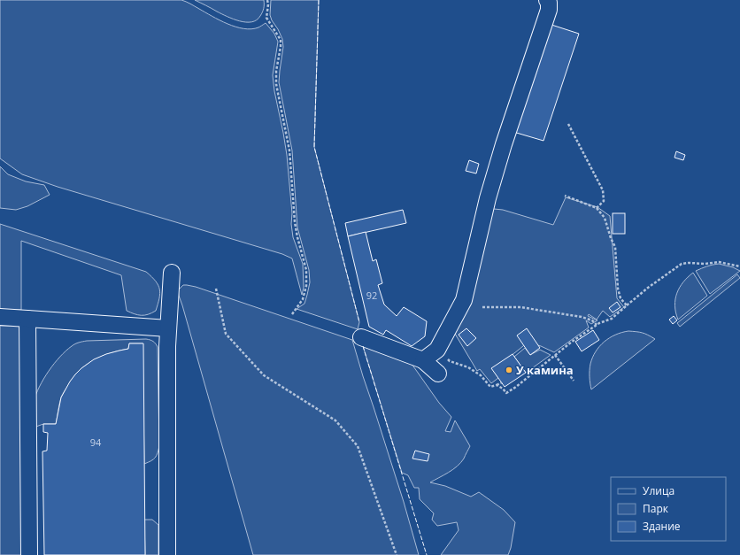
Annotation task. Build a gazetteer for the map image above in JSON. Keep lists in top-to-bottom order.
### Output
{
  "places": ["У камина"],
  "house_numbers": ["92", "94"],
  "legend": ["Улица", "Парк", "Здание"]
}
